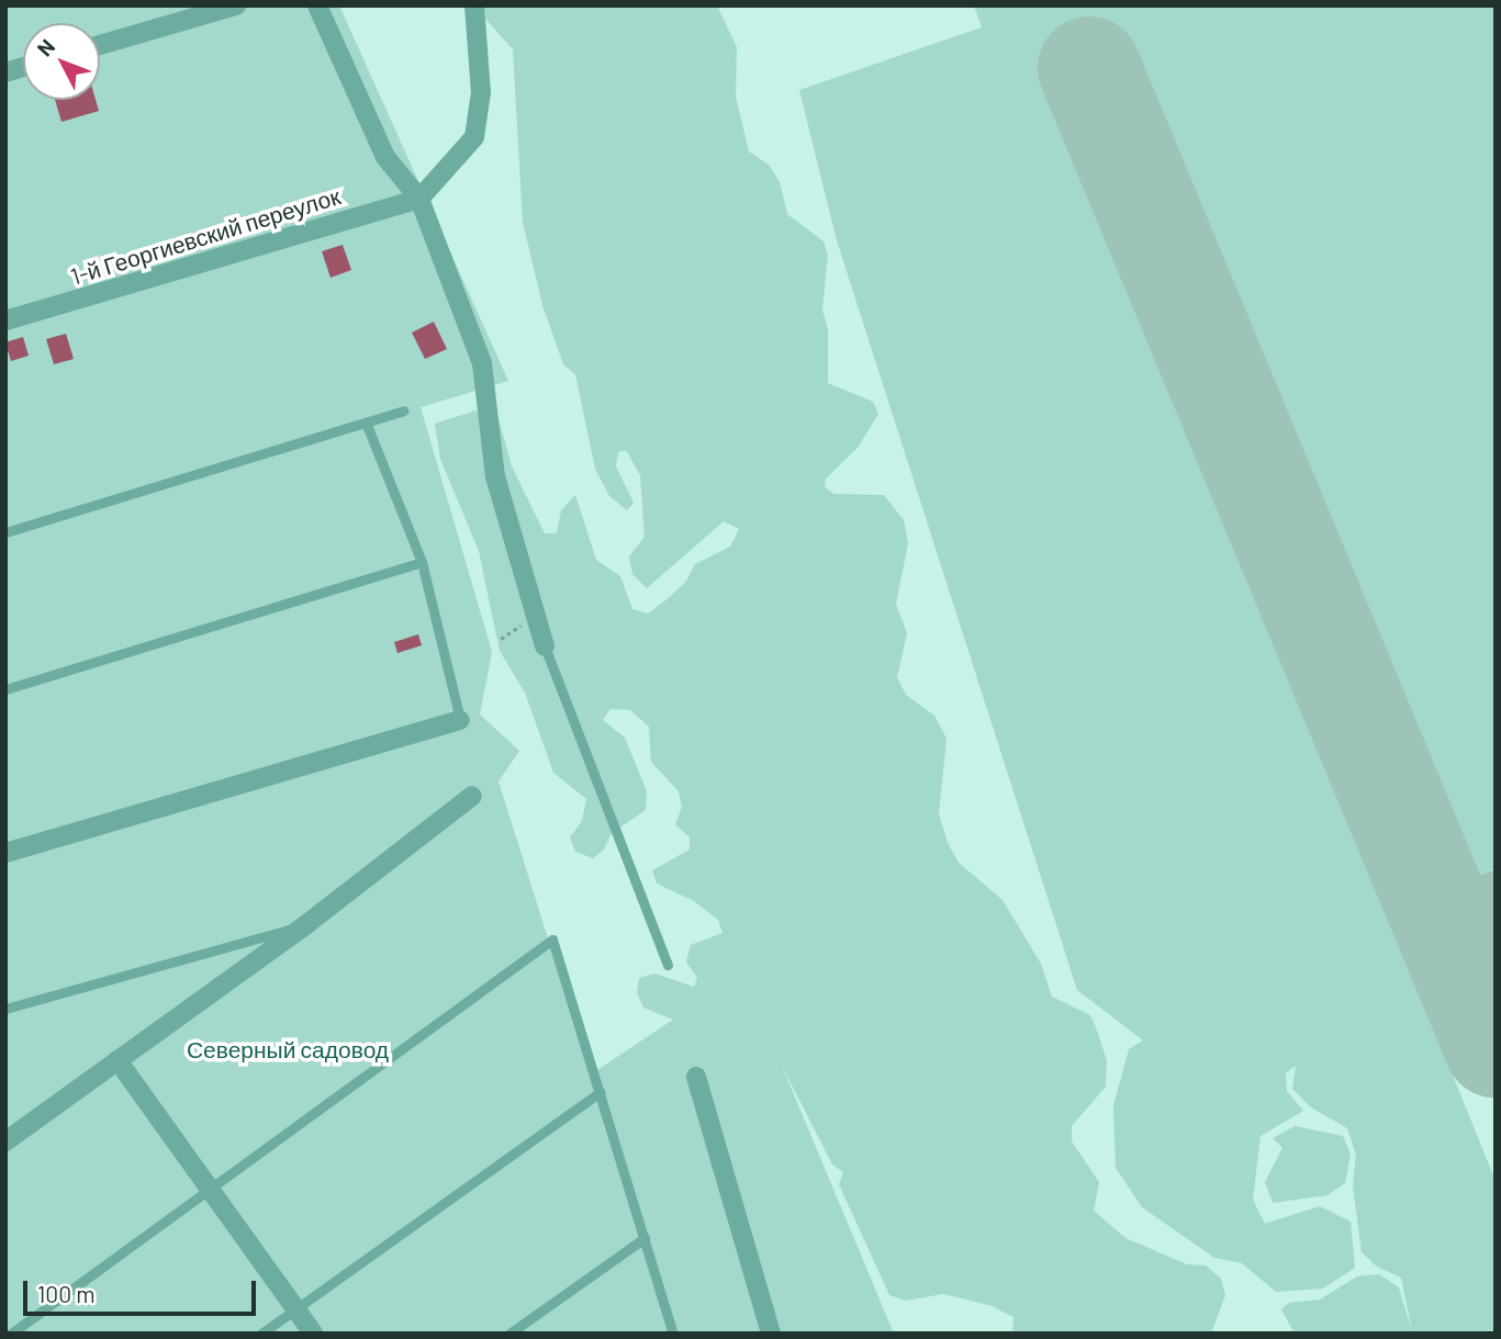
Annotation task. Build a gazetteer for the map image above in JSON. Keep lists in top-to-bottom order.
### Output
{
  "streets": {
    "street": ["1-й Георгиевский переулок"]
  },
  "parks": ["Северный садовод"],
  "scale_bar": "100 m",
  "north": "top left"
}
